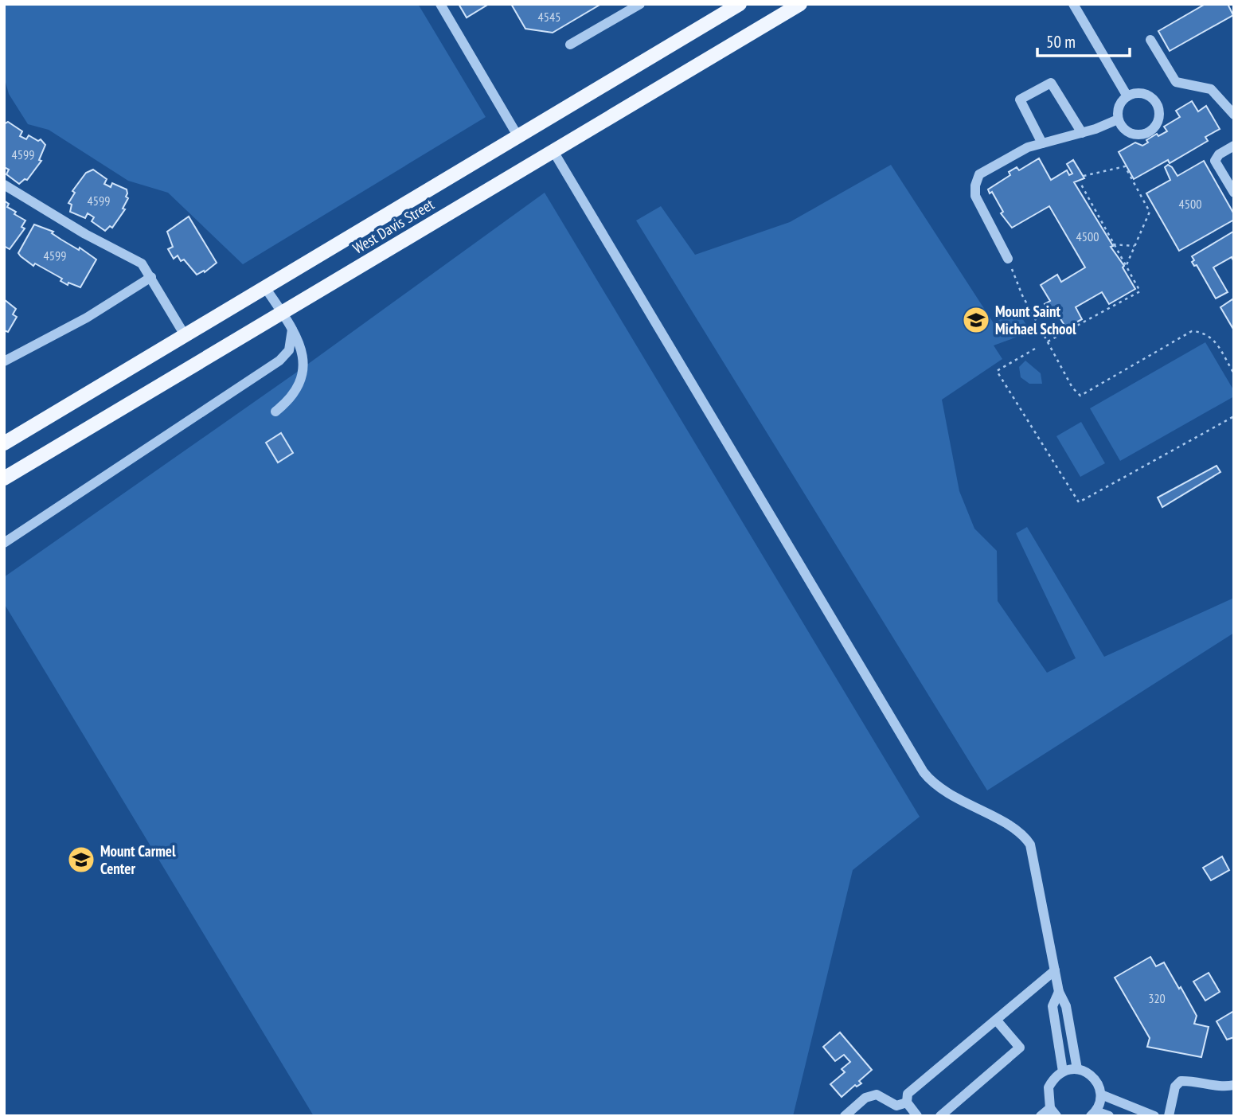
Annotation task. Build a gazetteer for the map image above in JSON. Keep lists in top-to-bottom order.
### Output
{
  "streets": {
    "main road": ["West Davis Street"]
  },
  "places": {
    "school or university": ["Mount Saint Michael School", "Mount Carmel Center"]
  },
  "house_numbers": [
    "4545",
    "4599",
    "4599",
    "4500",
    "4500",
    "4599",
    "320"
  ],
  "scale_bar": "50 m"
}
